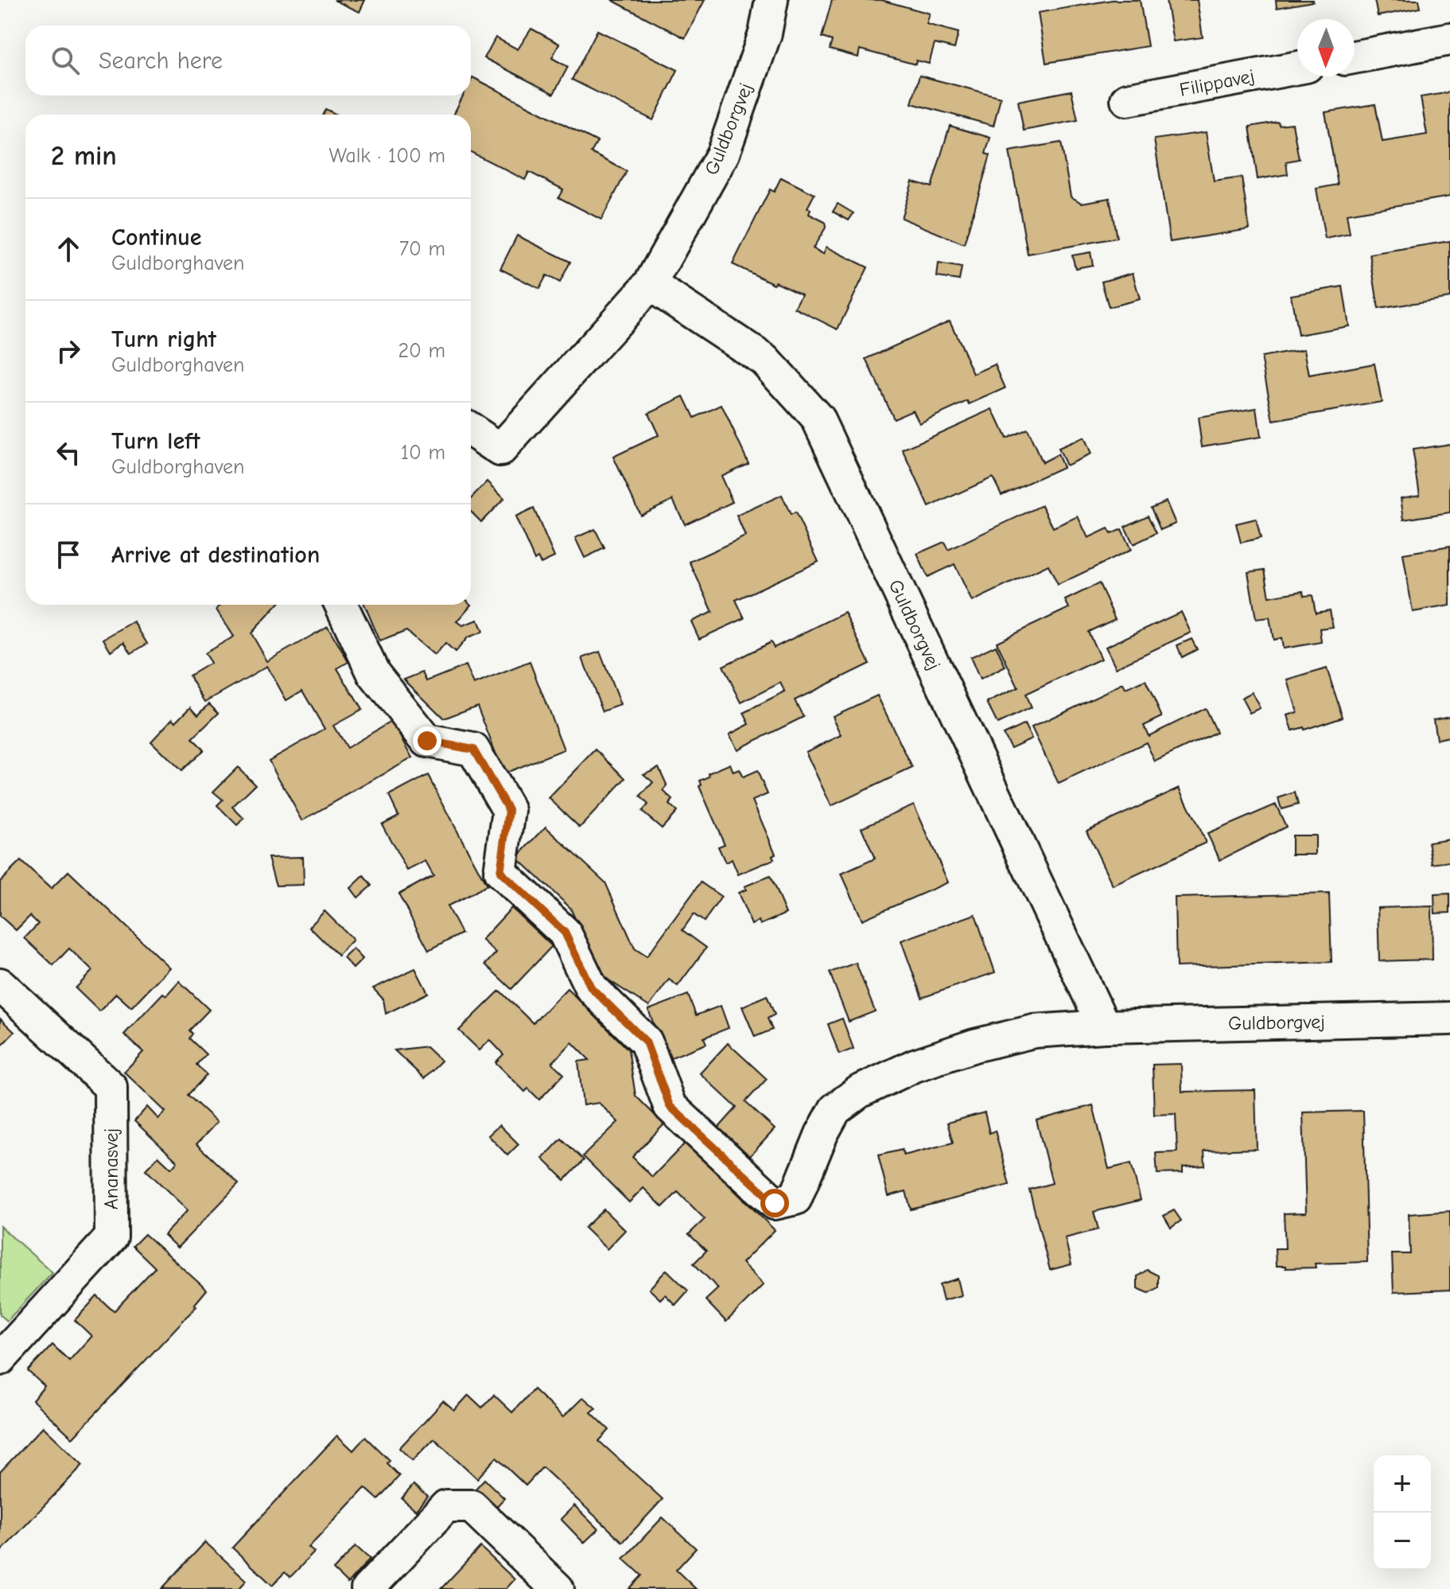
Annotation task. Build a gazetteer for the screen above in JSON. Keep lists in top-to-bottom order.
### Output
{
  "streets": {
    "street": ["Filippavej", "Guldborgvej", "Ananasvej"]
  },
  "north": "bottom",
  "page": {
    "search": "Search here",
    "heading": ["2 min", "Walk · 100 m"],
    "list": [
      ["Continue", "Guldborghaven", "70 m"],
      ["Turn right", "Guldborghaven", "20 m"],
      ["Turn left", "Guldborghaven", "10 m"],
      "Arrive at destination"
    ],
    "map_buttons": ["+", "−"]
  }
}
